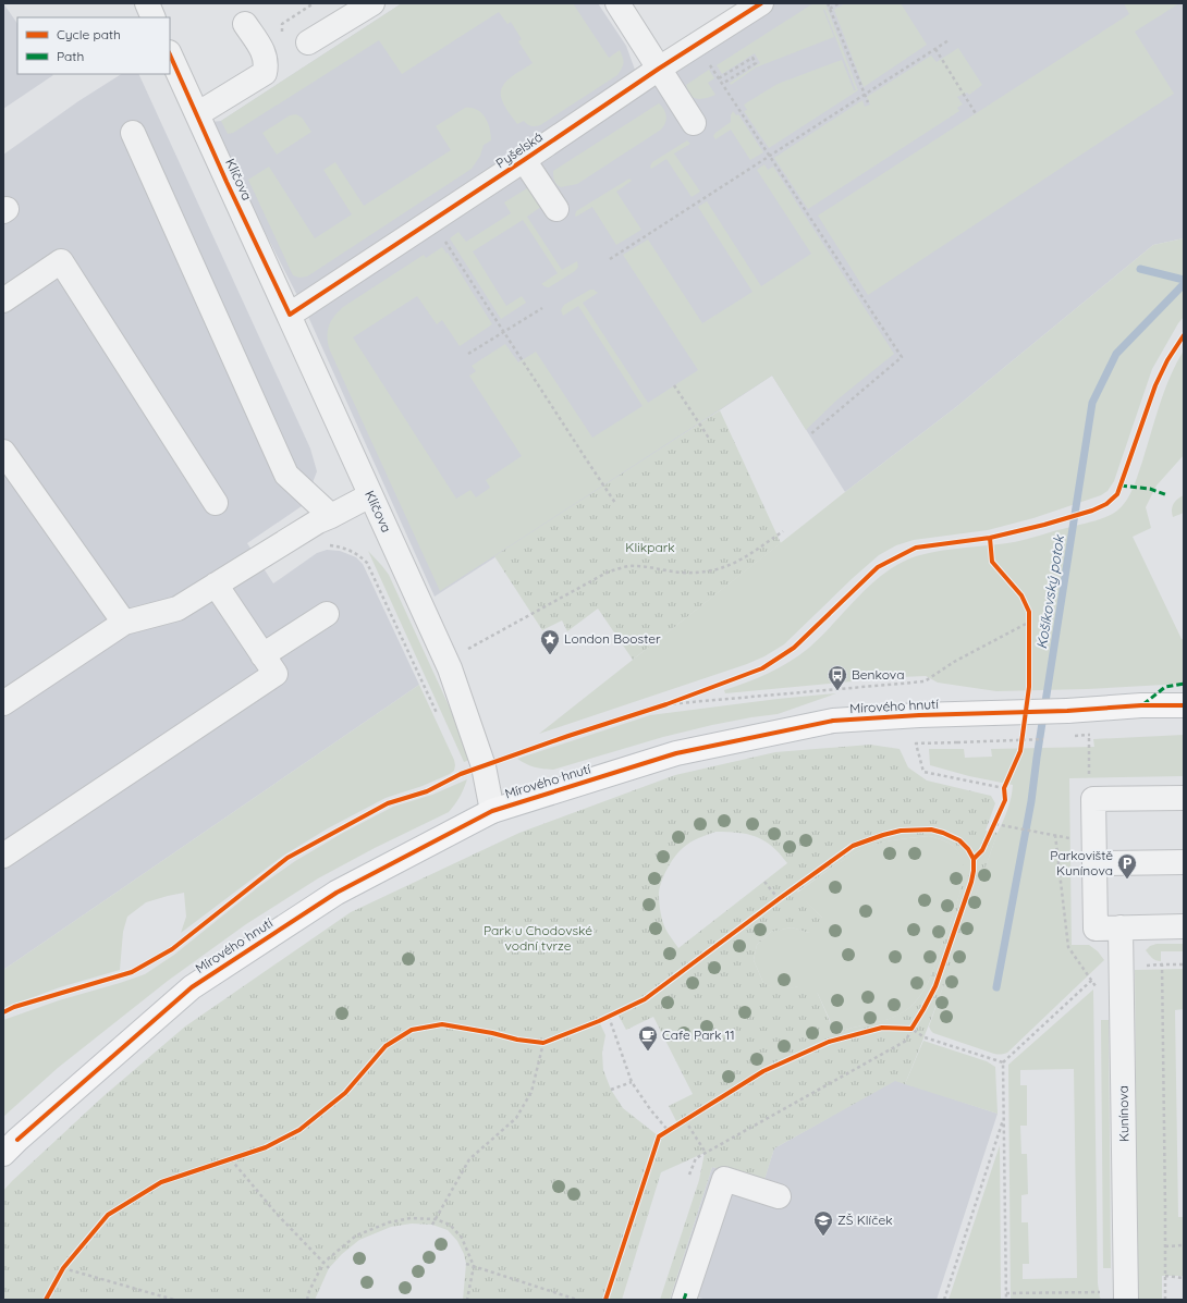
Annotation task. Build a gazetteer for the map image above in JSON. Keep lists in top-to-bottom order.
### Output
{
  "streets": {
    "main road": ["Mírového hnutí"],
    "street": ["Pyšelská", "Klíčova", "Kunínova"]
  },
  "crossings": [
    ["Pyšelská", "Klíčova"],
    ["Klíčova", "Mírového hnutí"]
  ],
  "water": ["Košíkovský potok"],
  "parks": ["Klikpark", "Park u Chodovské vodní tvrze"],
  "places": {
    "place": ["London Booster"],
    "bus stop": ["Benkova"],
    "parking": ["Parkoviště Kunínova"],
    "cafe": ["Cafe Park 11"],
    "school or university": ["ZŠ Klíček"]
  },
  "legend": ["Cycle path", "Path"]
}
